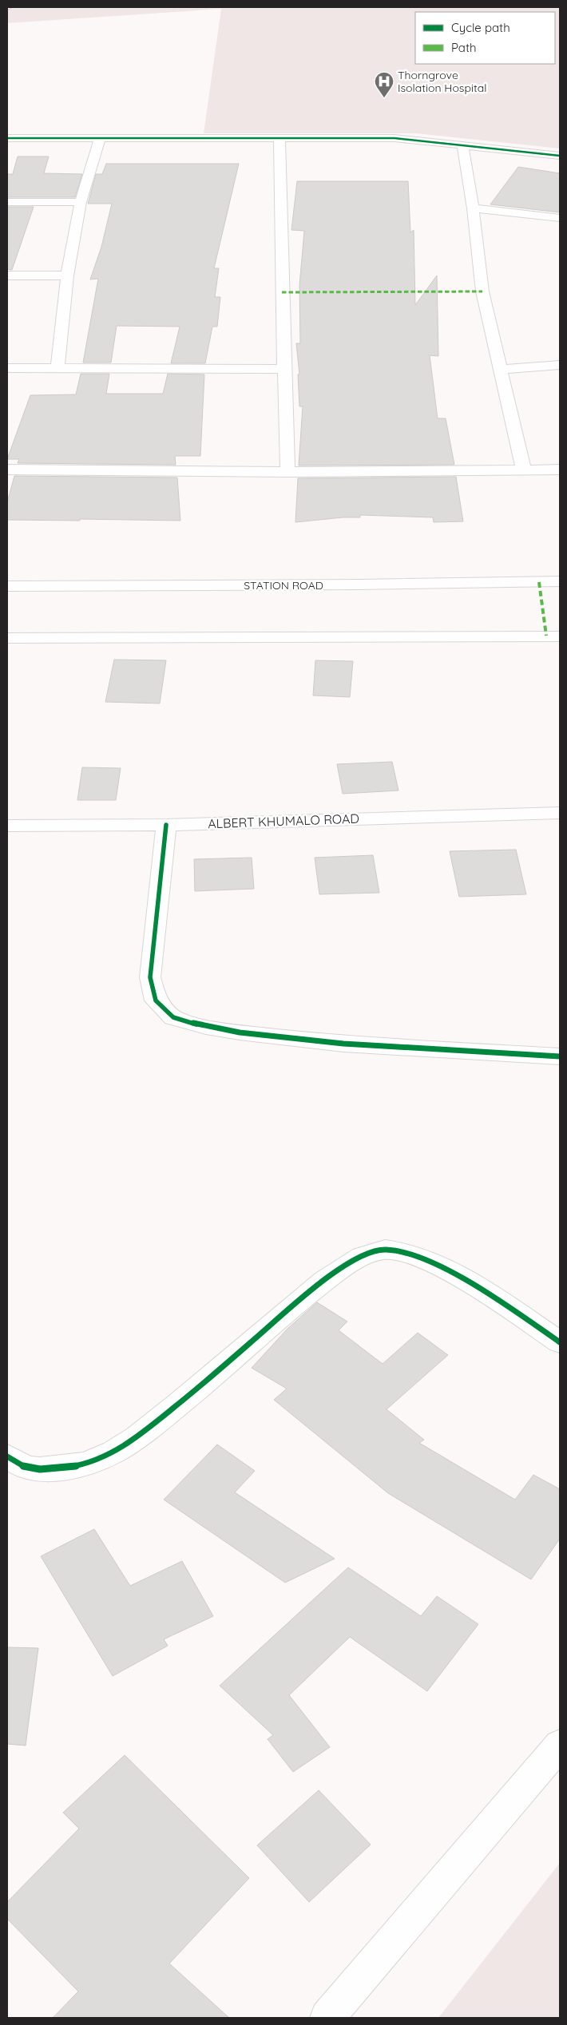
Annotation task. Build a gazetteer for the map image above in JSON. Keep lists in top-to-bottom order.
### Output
{
  "streets": {
    "street": ["STATION ROAD", "ALBERT KHUMALO ROAD"]
  },
  "places": {
    "hospital": ["Thorngrove Isolation Hospital"]
  },
  "legend": ["Cycle path", "Path"]
}
